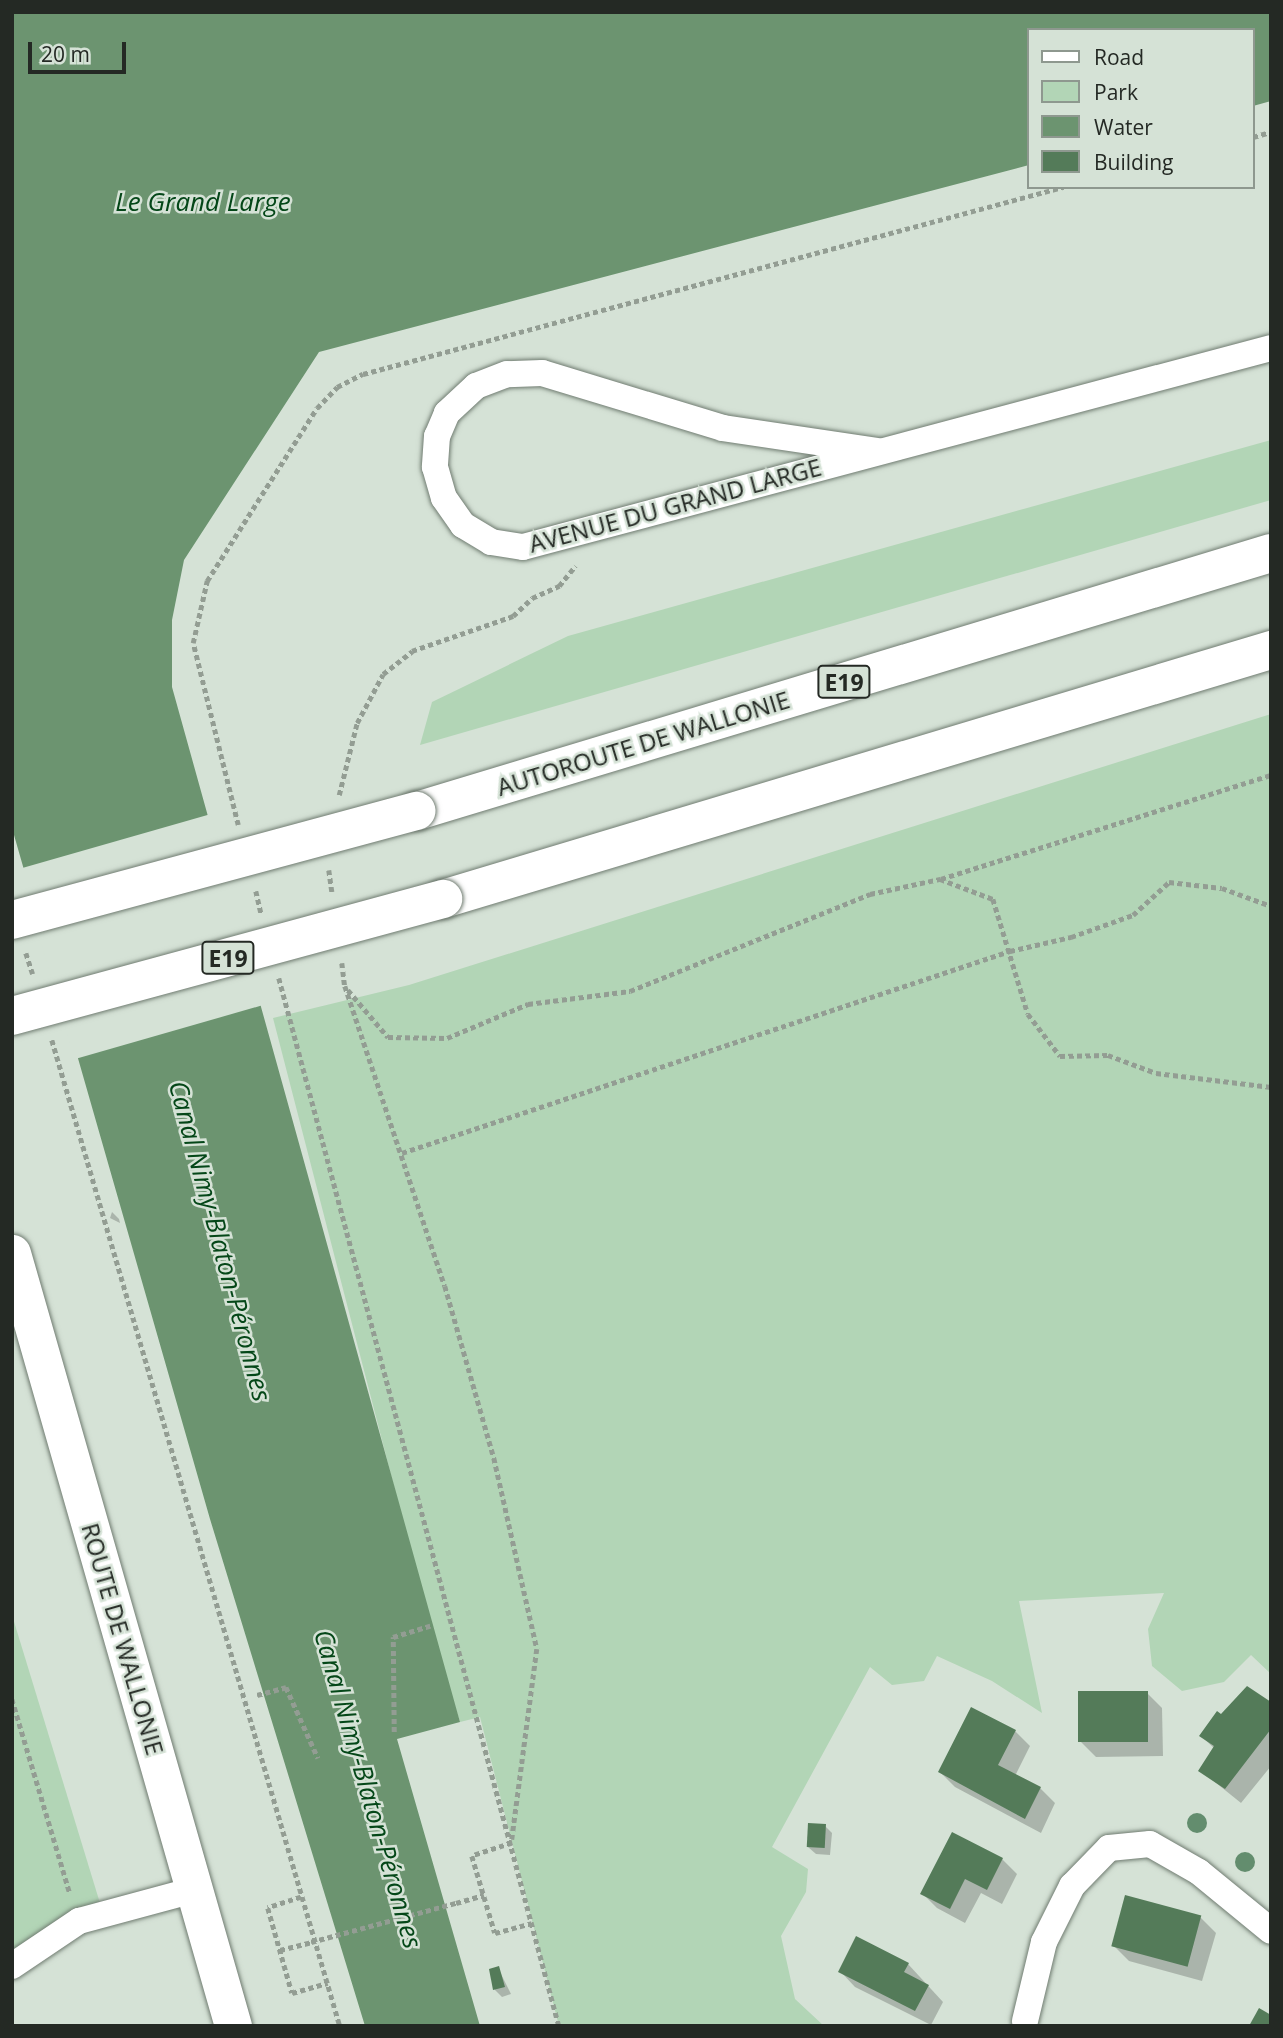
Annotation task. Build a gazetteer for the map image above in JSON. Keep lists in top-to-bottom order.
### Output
{
  "streets": {
    "highway": ["E19", "AUTOROUTE DE WALLONIE"],
    "main road": ["ROUTE DE WALLONIE"],
    "street": ["AVENUE DU GRAND LARGE"]
  },
  "water": ["Le Grand Large", "Canal Nimy-Blaton-Péronnes"],
  "legend": [
    "Road",
    "Park",
    "Water",
    "Building"
  ],
  "scale_bar": "20 m"
}
